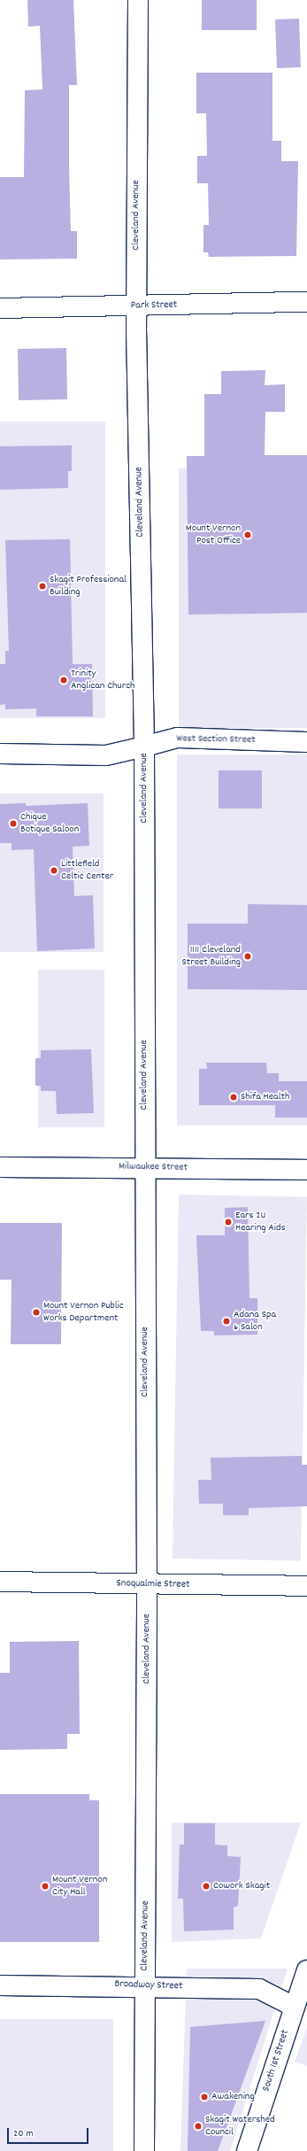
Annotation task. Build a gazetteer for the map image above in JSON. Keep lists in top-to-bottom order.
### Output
{
  "streets": {
    "street": [
      "Cleveland Avenue",
      "Park Street",
      "West Section Street",
      "Milwaukee Street",
      "Snoqualmie Street",
      "Broadway Street",
      "South 1st Street"
    ]
  },
  "crossings": [
    ["Cleveland Avenue", "Park Street"],
    ["Cleveland Avenue", "West Section Street"],
    ["Cleveland Avenue", "Milwaukee Street"],
    ["Cleveland Avenue", "Snoqualmie Street"],
    ["Cleveland Avenue", "Broadway Street"],
    ["Broadway Street", "South 1st Street"]
  ],
  "places": [
    "Mount Vernon Post Office",
    "Skagit Professional Building",
    "Trinity Anglican Church",
    "Chique Botique Saloon",
    "Littlefield Celtic Center",
    "1111 Cleveland Street Building",
    "Shifa Health",
    "Ears 2U Hearing Aids",
    "Mount Vernon Public Works Department",
    "Adana Spa & Salon",
    "Mount Vernon City Hall",
    "Cowork Skagit",
    "Awakening",
    "Skagit Watershed Council"
  ],
  "scale_bar": "20 m"
}
